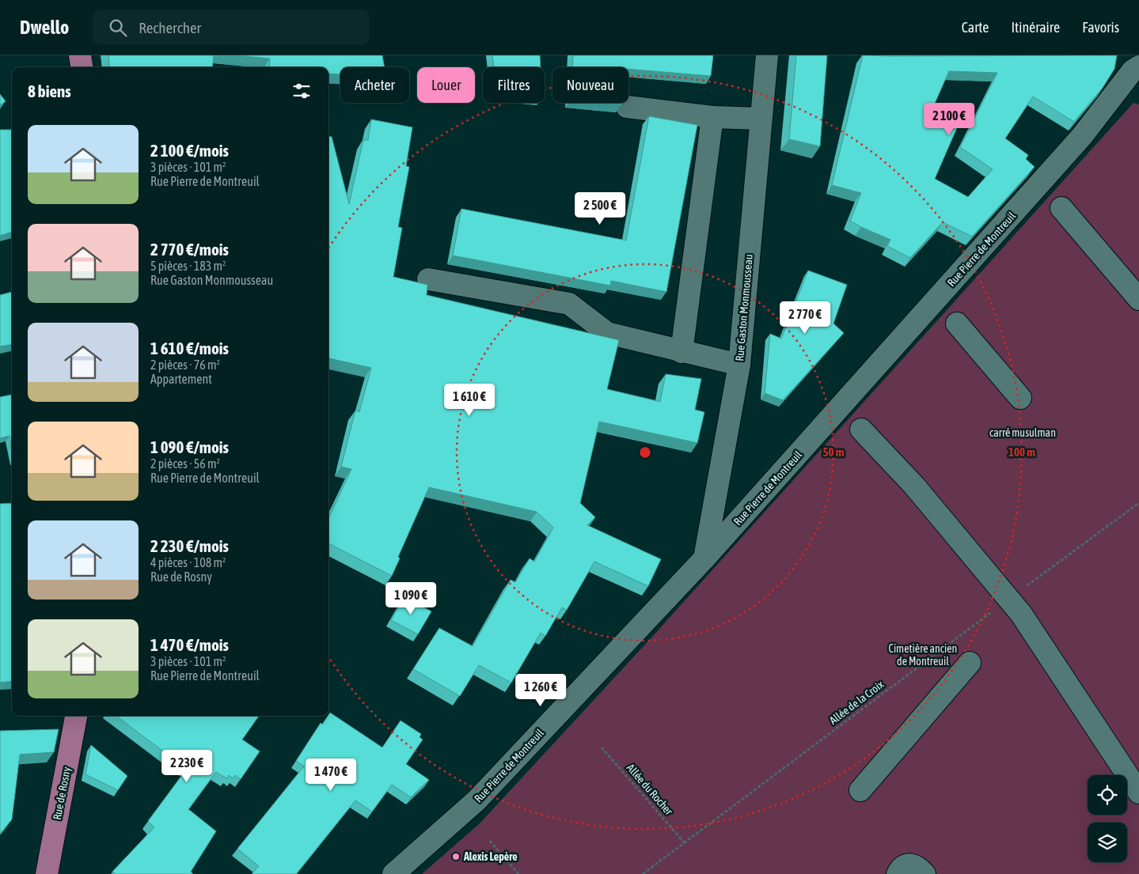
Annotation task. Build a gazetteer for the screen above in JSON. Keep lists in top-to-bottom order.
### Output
{
  "streets": {
    "main road": ["Rue de Rosny"],
    "street": ["Rue Pierre de Montreuil", "Rue Gaston Monmousseau"],
    "path": ["Allée de la Croix", "Allée du Rocher"]
  },
  "crossings": [
    ["Rue Pierre de Montreuil", "Rue Gaston Monmousseau"],
    ["Allée de la Croix", "Allée du Rocher"]
  ],
  "parks": ["carré musulman", "Cimetière ancien de Montreuil"],
  "places": ["Alexis Lepère"],
  "page": {
    "header": "Dwello",
    "search": "Rechercher",
    "nav": ["Carte", "Itinéraire", "Favoris"],
    "chip": [
      "Acheter",
      "Louer",
      "Filtres",
      "Nouveau"
    ],
    "heading": "8 biens",
    "price": [
      "2 100 €",
      "2 500 €",
      "2 770 €",
      "1 610 €",
      "1 090 €",
      "1 260 €",
      "2 230 €",
      "1 470 €"
    ],
    "list": [
      {
        "name": "2 100 €/mois",
        "note": "3 pièces · 101 m² · Rue Pierre de Montreuil"
      },
      {
        "name": "2 770 €/mois",
        "note": "5 pièces · 183 m² · Rue Gaston Monmousseau"
      },
      {
        "name": "1 610 €/mois",
        "note": "2 pièces · 76 m² · Appartement"
      },
      {
        "name": "1 090 €/mois",
        "note": "2 pièces · 56 m² · Rue Pierre de Montreuil"
      },
      {
        "name": "2 230 €/mois",
        "note": "4 pièces · 108 m² · Rue de Rosny"
      },
      {
        "name": "1 470 €/mois",
        "note": "3 pièces · 101 m² · Rue Pierre de Montreuil"
      }
    ]
  },
  "rings": ["50 m", "100 m"]
}
